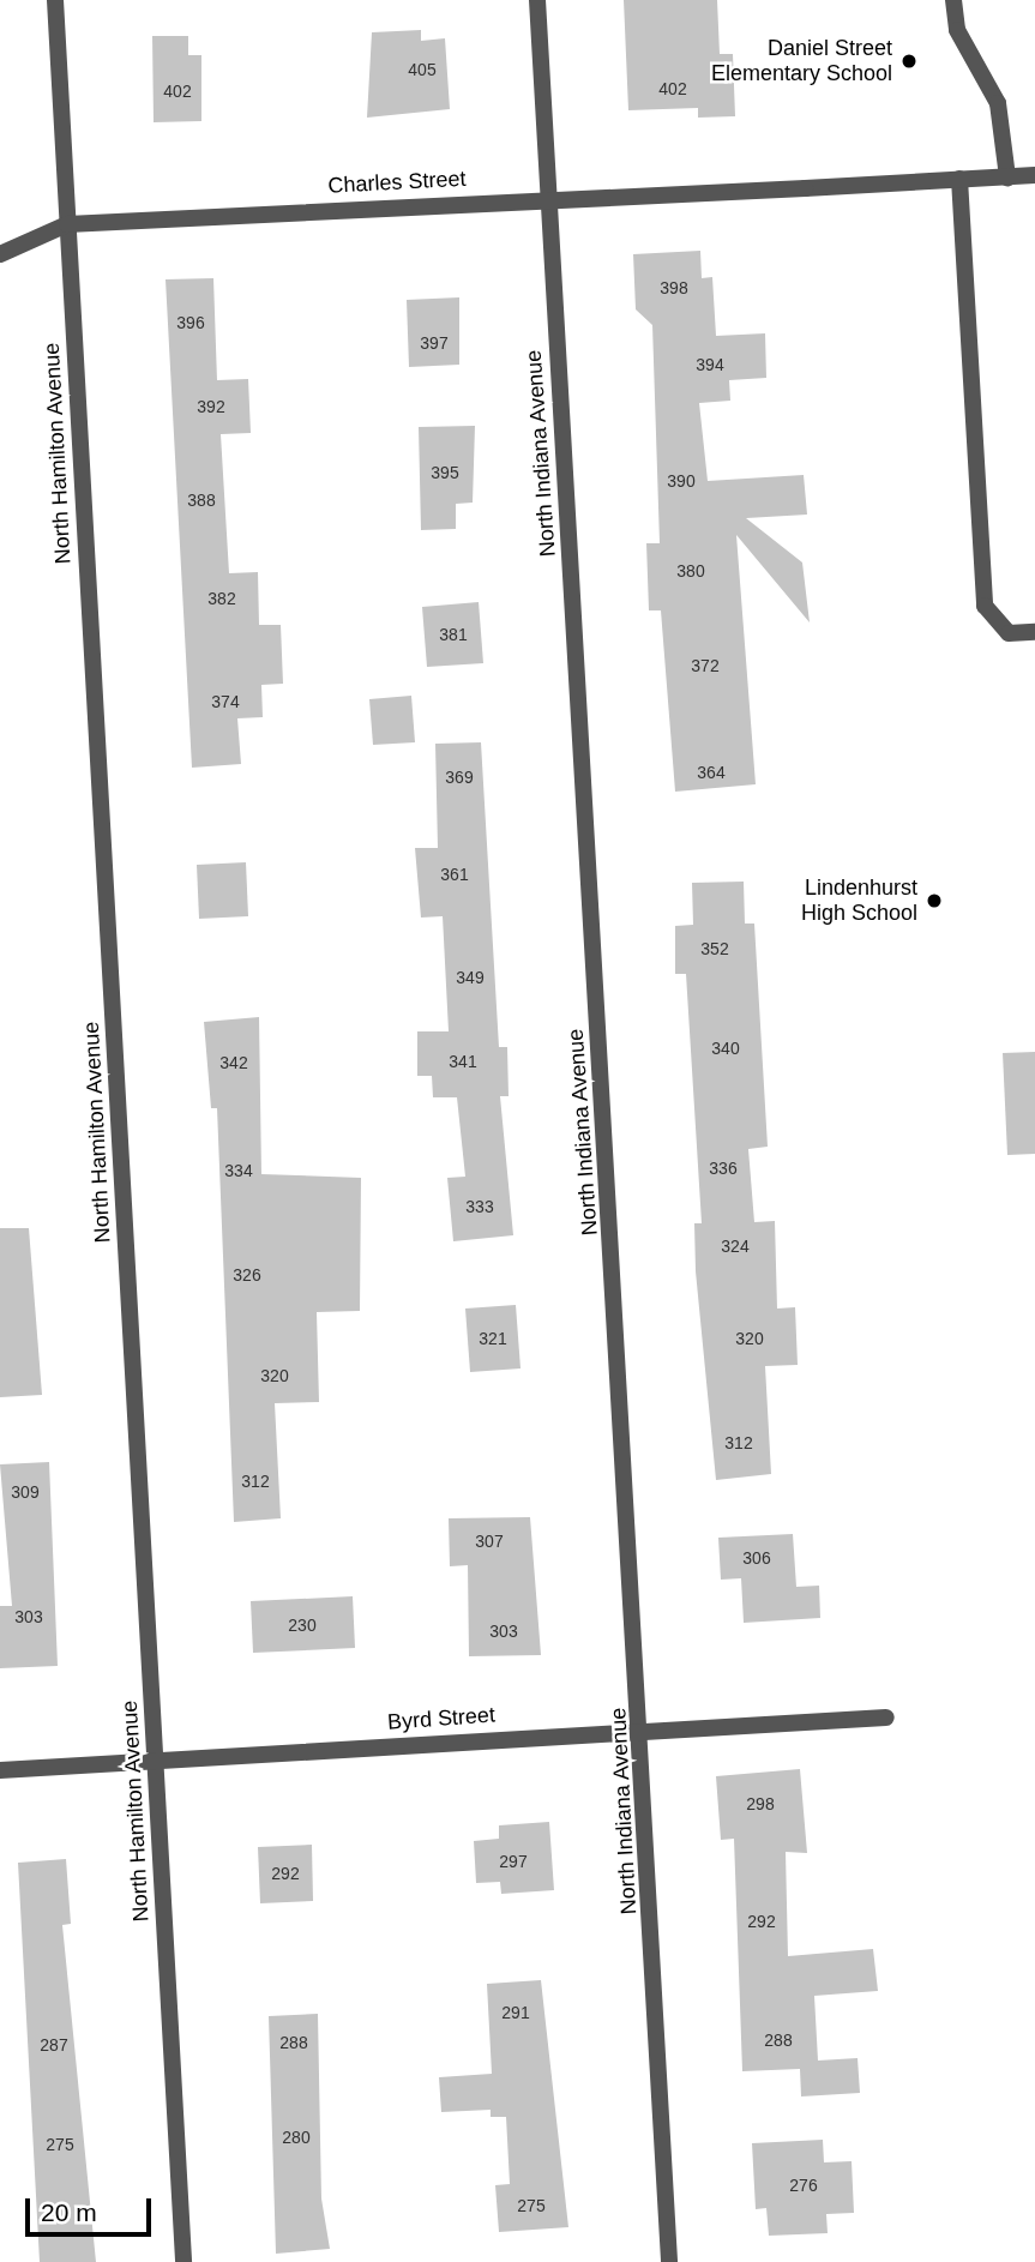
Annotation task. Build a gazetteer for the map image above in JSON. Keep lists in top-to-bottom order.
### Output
{
  "streets": {
    "street": [
      "Charles Street",
      "North Hamilton Avenue",
      "North Indiana Avenue",
      "Byrd Street"
    ]
  },
  "crossings": [
    ["Charles Street", "North Hamilton Avenue"],
    ["Charles Street", "North Indiana Avenue"],
    ["North Hamilton Avenue", "Byrd Street"],
    ["North Indiana Avenue", "Byrd Street"]
  ],
  "places": ["Daniel Street Elementary School", "Lindenhurst High School"],
  "house_numbers": [
    "405",
    "402",
    "402",
    "398",
    "396",
    "397",
    "394",
    "392",
    "395",
    "390",
    "388",
    "380",
    "382",
    "381",
    "372",
    "374",
    "364",
    "369",
    "361",
    "352",
    "349",
    "340",
    "341",
    "342",
    "336",
    "334",
    "333",
    "324",
    "326",
    "321",
    "320",
    "320",
    "312",
    "312",
    "309",
    "307",
    "306",
    "303",
    "230",
    "303",
    "298",
    "297",
    "292",
    "292",
    "291",
    "288",
    "288",
    "287",
    "280",
    "275",
    "276",
    "275"
  ],
  "scale_bar": "20 m"
}
